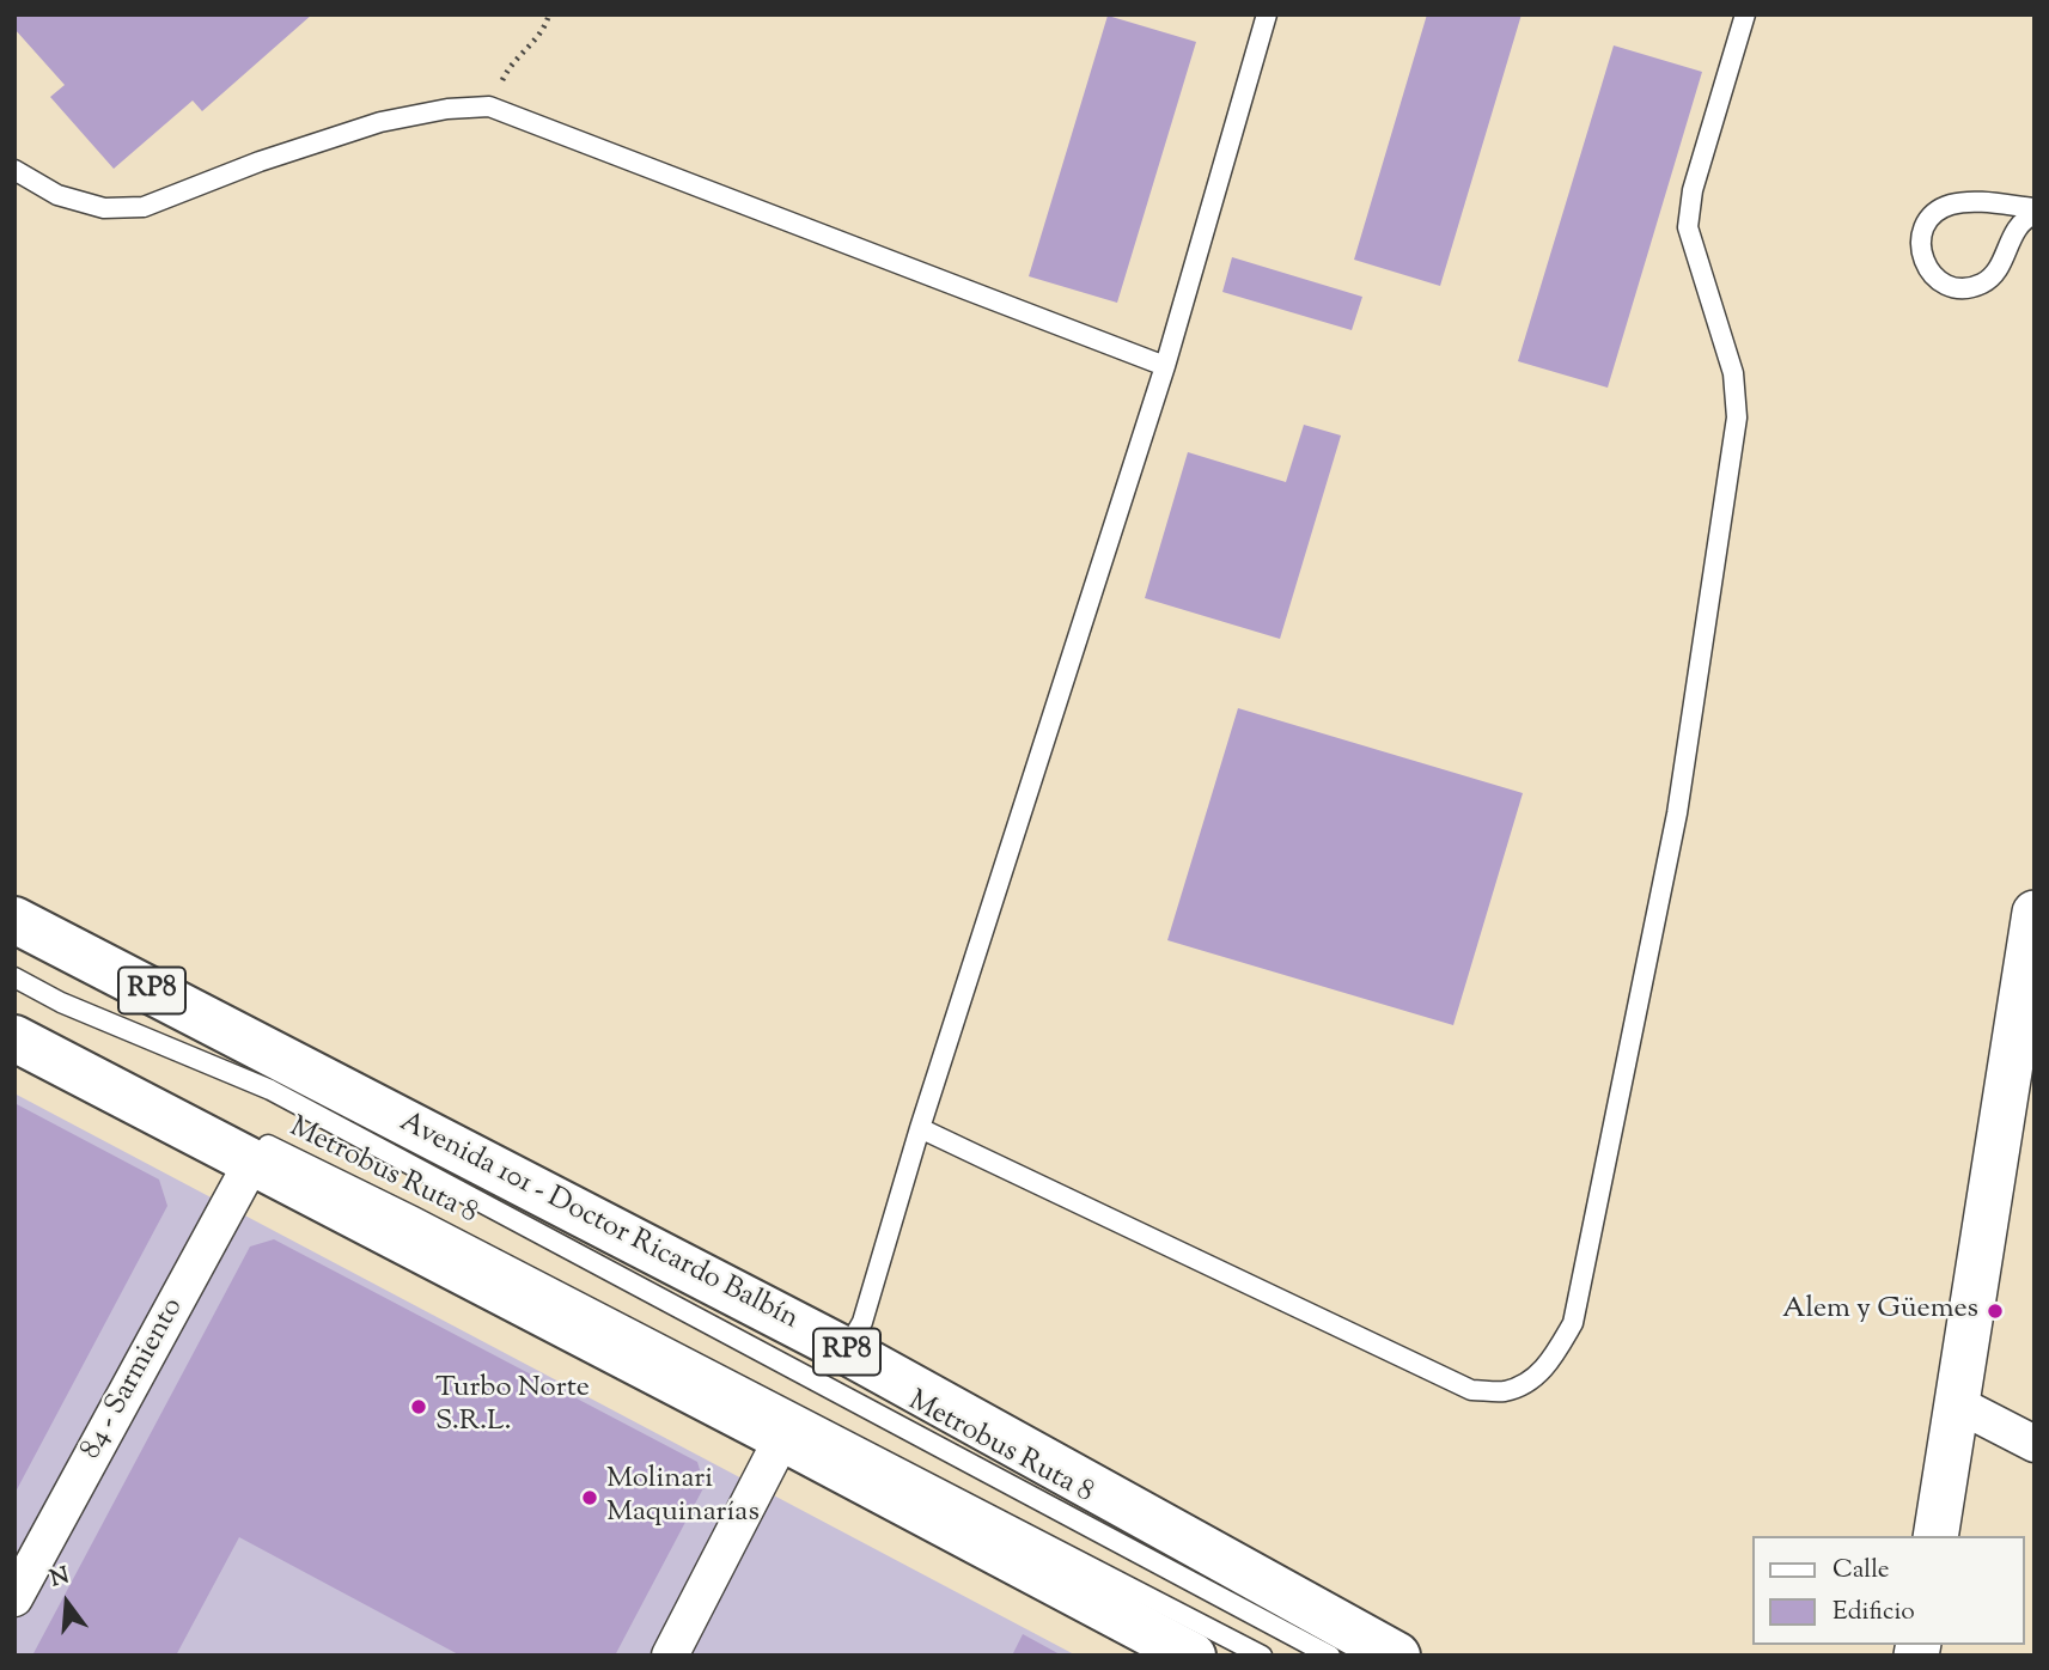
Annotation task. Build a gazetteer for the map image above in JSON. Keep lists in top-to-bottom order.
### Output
{
  "streets": {
    "main road": ["RP8", "Avenida 101 - Doctor Ricardo Balbín"],
    "street": ["84 - Sarmiento"],
    "lane": ["Metrobus Ruta 8"]
  },
  "crossings": [
    ["Metrobus Ruta 8", "84 - Sarmiento"]
  ],
  "places": ["Alem y Güemes", "Turbo Norte S.R.L.", "Molinari Maquinarías"],
  "legend": ["Calle", "Edificio"],
  "north": "top"
}
